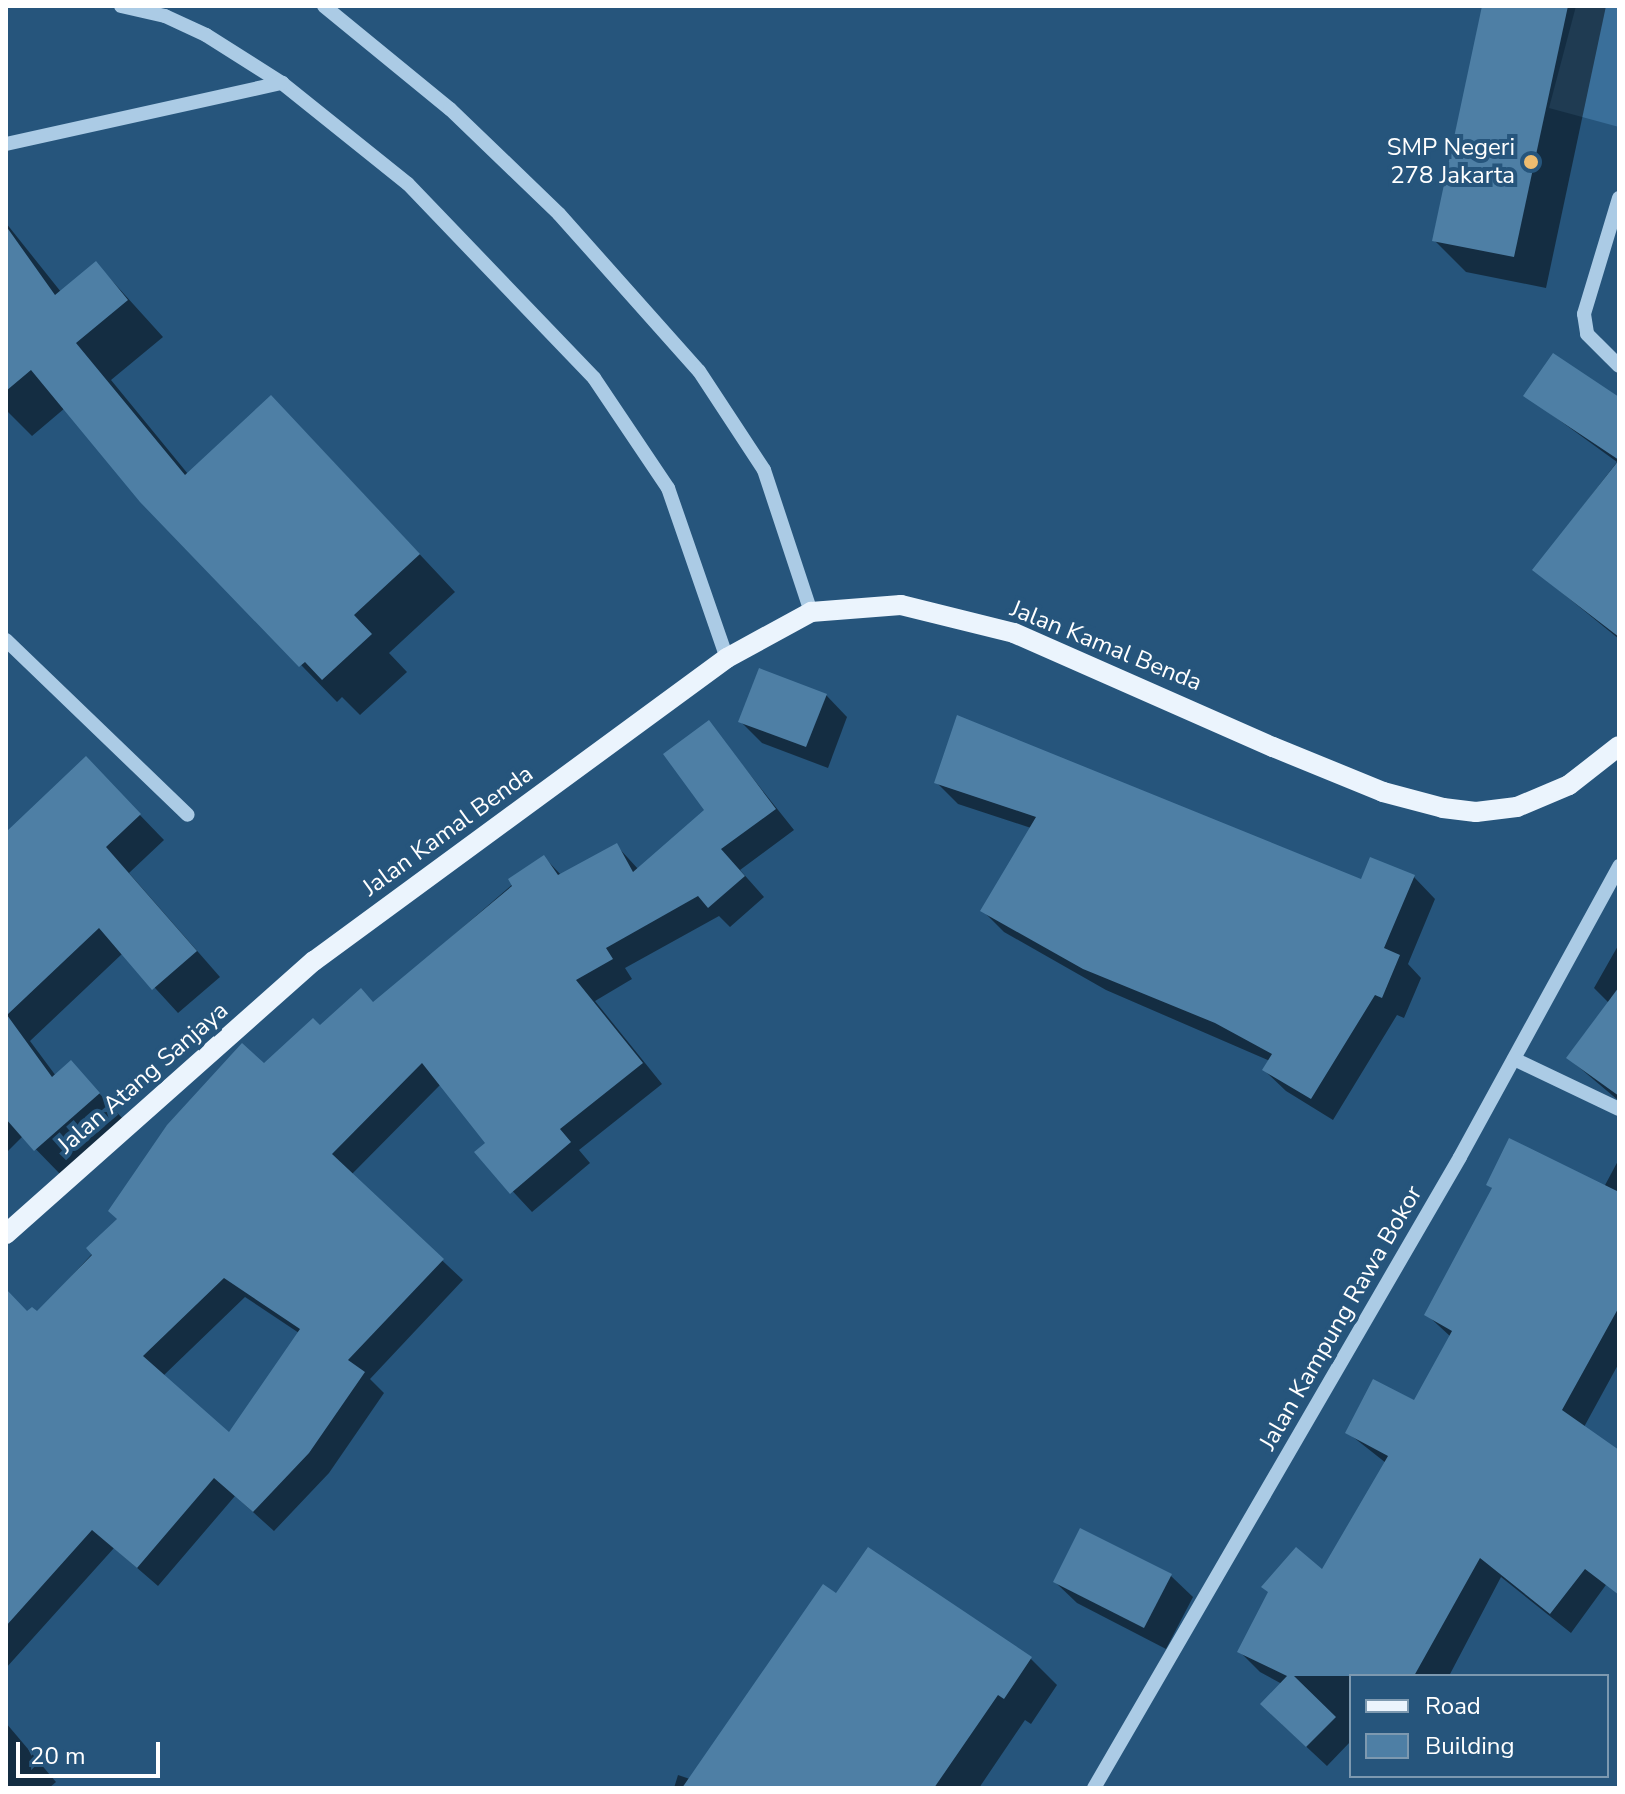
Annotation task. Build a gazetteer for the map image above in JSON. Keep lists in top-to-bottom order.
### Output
{
  "streets": {
    "main road": ["Jalan Kamal Benda", "Jalan Atang Sanjaya"],
    "street": ["Jalan Kampung Rawa Bokor"]
  },
  "crossings": [
    ["Jalan Kamal Benda", "Jalan Atang Sanjaya"]
  ],
  "places": ["SMP Negeri 278 Jakarta"],
  "legend": ["Road", "Building"],
  "scale_bar": "20 m"
}
